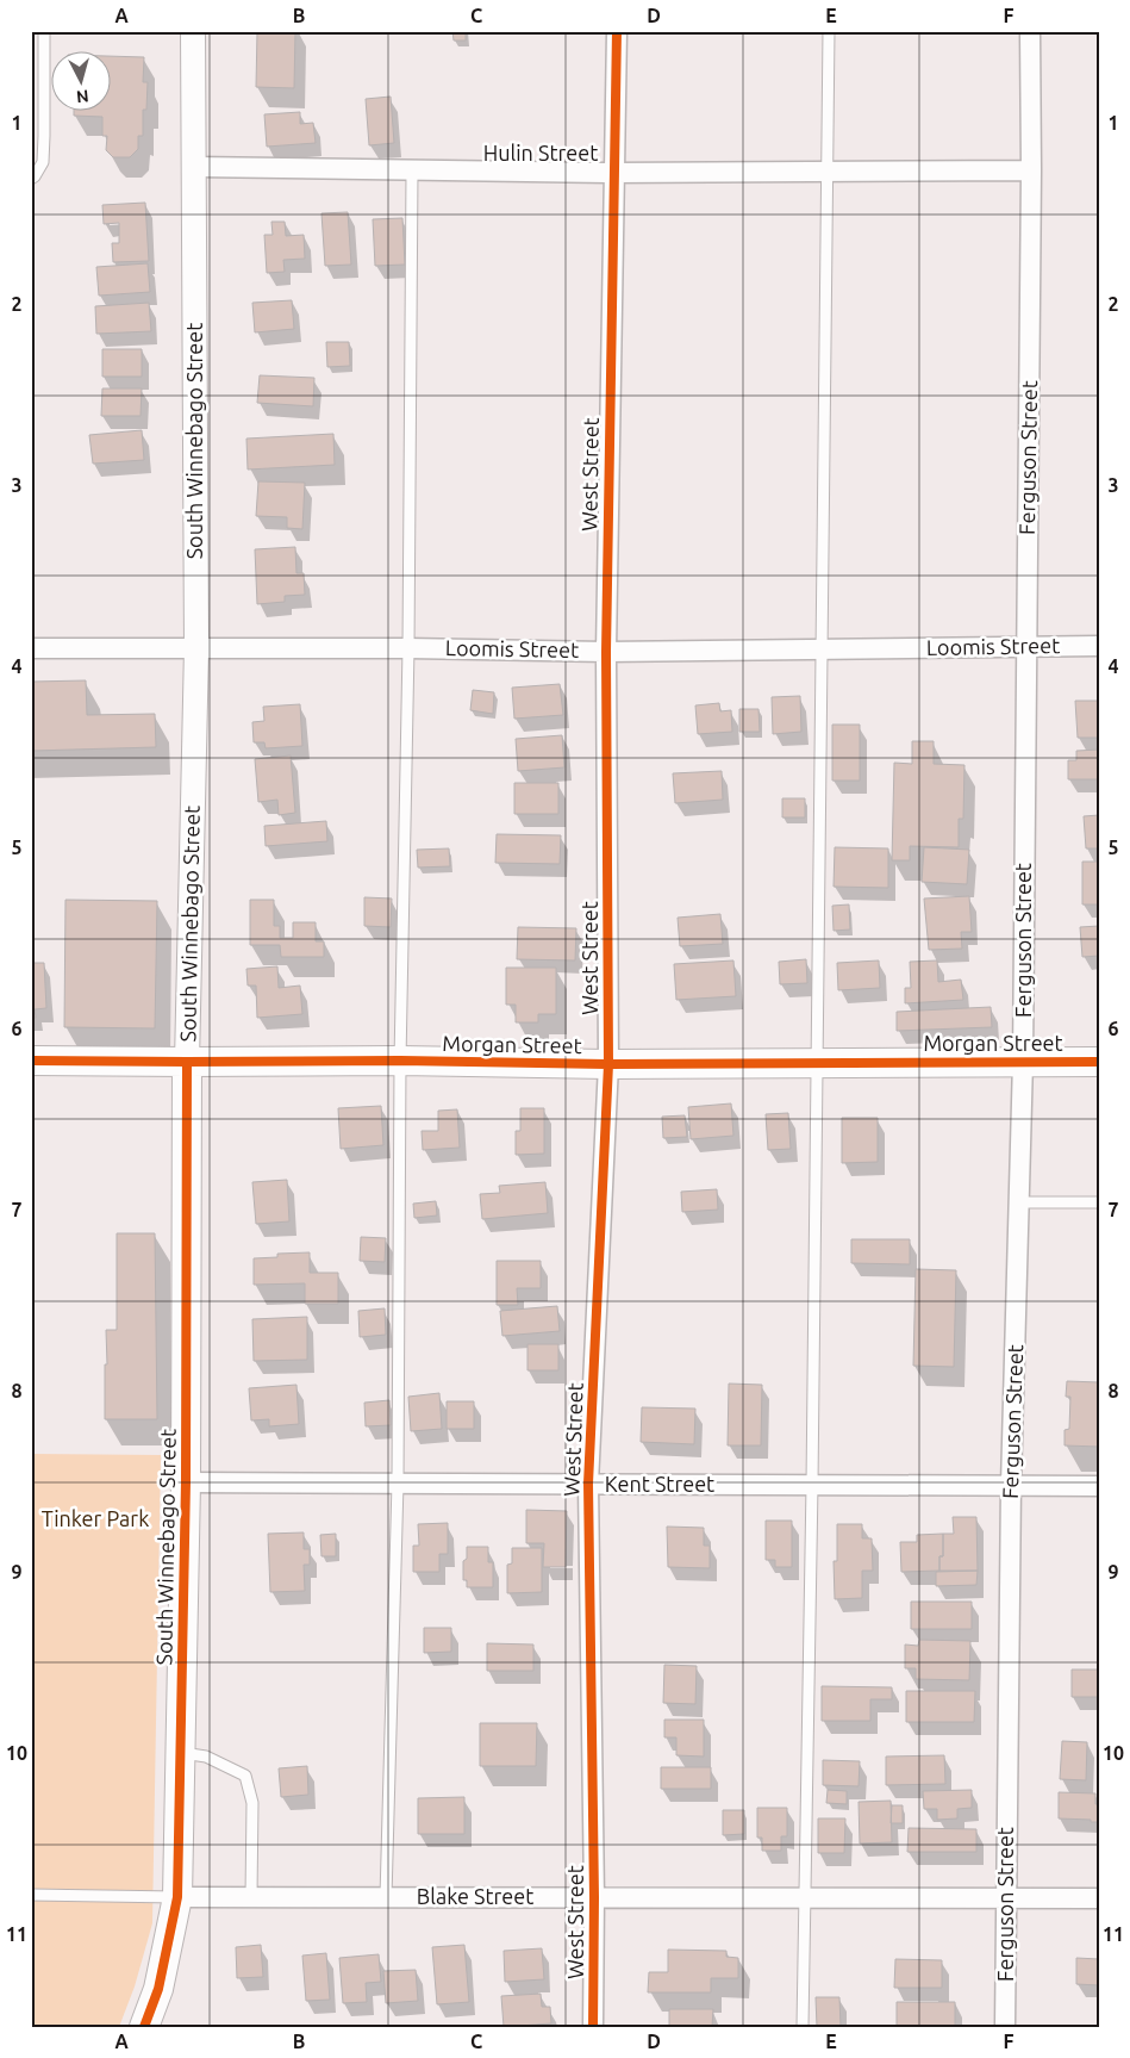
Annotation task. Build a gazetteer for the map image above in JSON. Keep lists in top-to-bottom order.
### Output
{
  "streets": {
    "main road": ["South Winnebago Street", "Morgan Street"],
    "street": [
      "Hulin Street",
      "Ferguson Street",
      "West Street",
      "Loomis Street",
      "Kent Street",
      "Blake Street"
    ]
  },
  "crossings": [
    ["Hulin Street", "South Winnebago Street"],
    ["Hulin Street", "Ferguson Street"],
    ["Hulin Street", "West Street"],
    ["South Winnebago Street", "Loomis Street"],
    ["South Winnebago Street", "Morgan Street"],
    ["South Winnebago Street", "Kent Street"],
    ["South Winnebago Street", "Blake Street"],
    ["Ferguson Street", "Loomis Street"],
    ["Ferguson Street", "Morgan Street"],
    ["Ferguson Street", "Kent Street"],
    ["Ferguson Street", "Blake Street"],
    ["West Street", "Loomis Street"],
    ["West Street", "Morgan Street"],
    ["West Street", "Kent Street"],
    ["West Street", "Blake Street"]
  ],
  "parks": ["Tinker Park"],
  "north": "bottom",
  "grid": {
    "columns": [
      "A",
      "B",
      "C",
      "D",
      "E",
      "F"
    ],
    "rows": [
      "1",
      "2",
      "3",
      "4",
      "5",
      "6",
      "7",
      "8",
      "9",
      "10",
      "11"
    ]
  }
}
